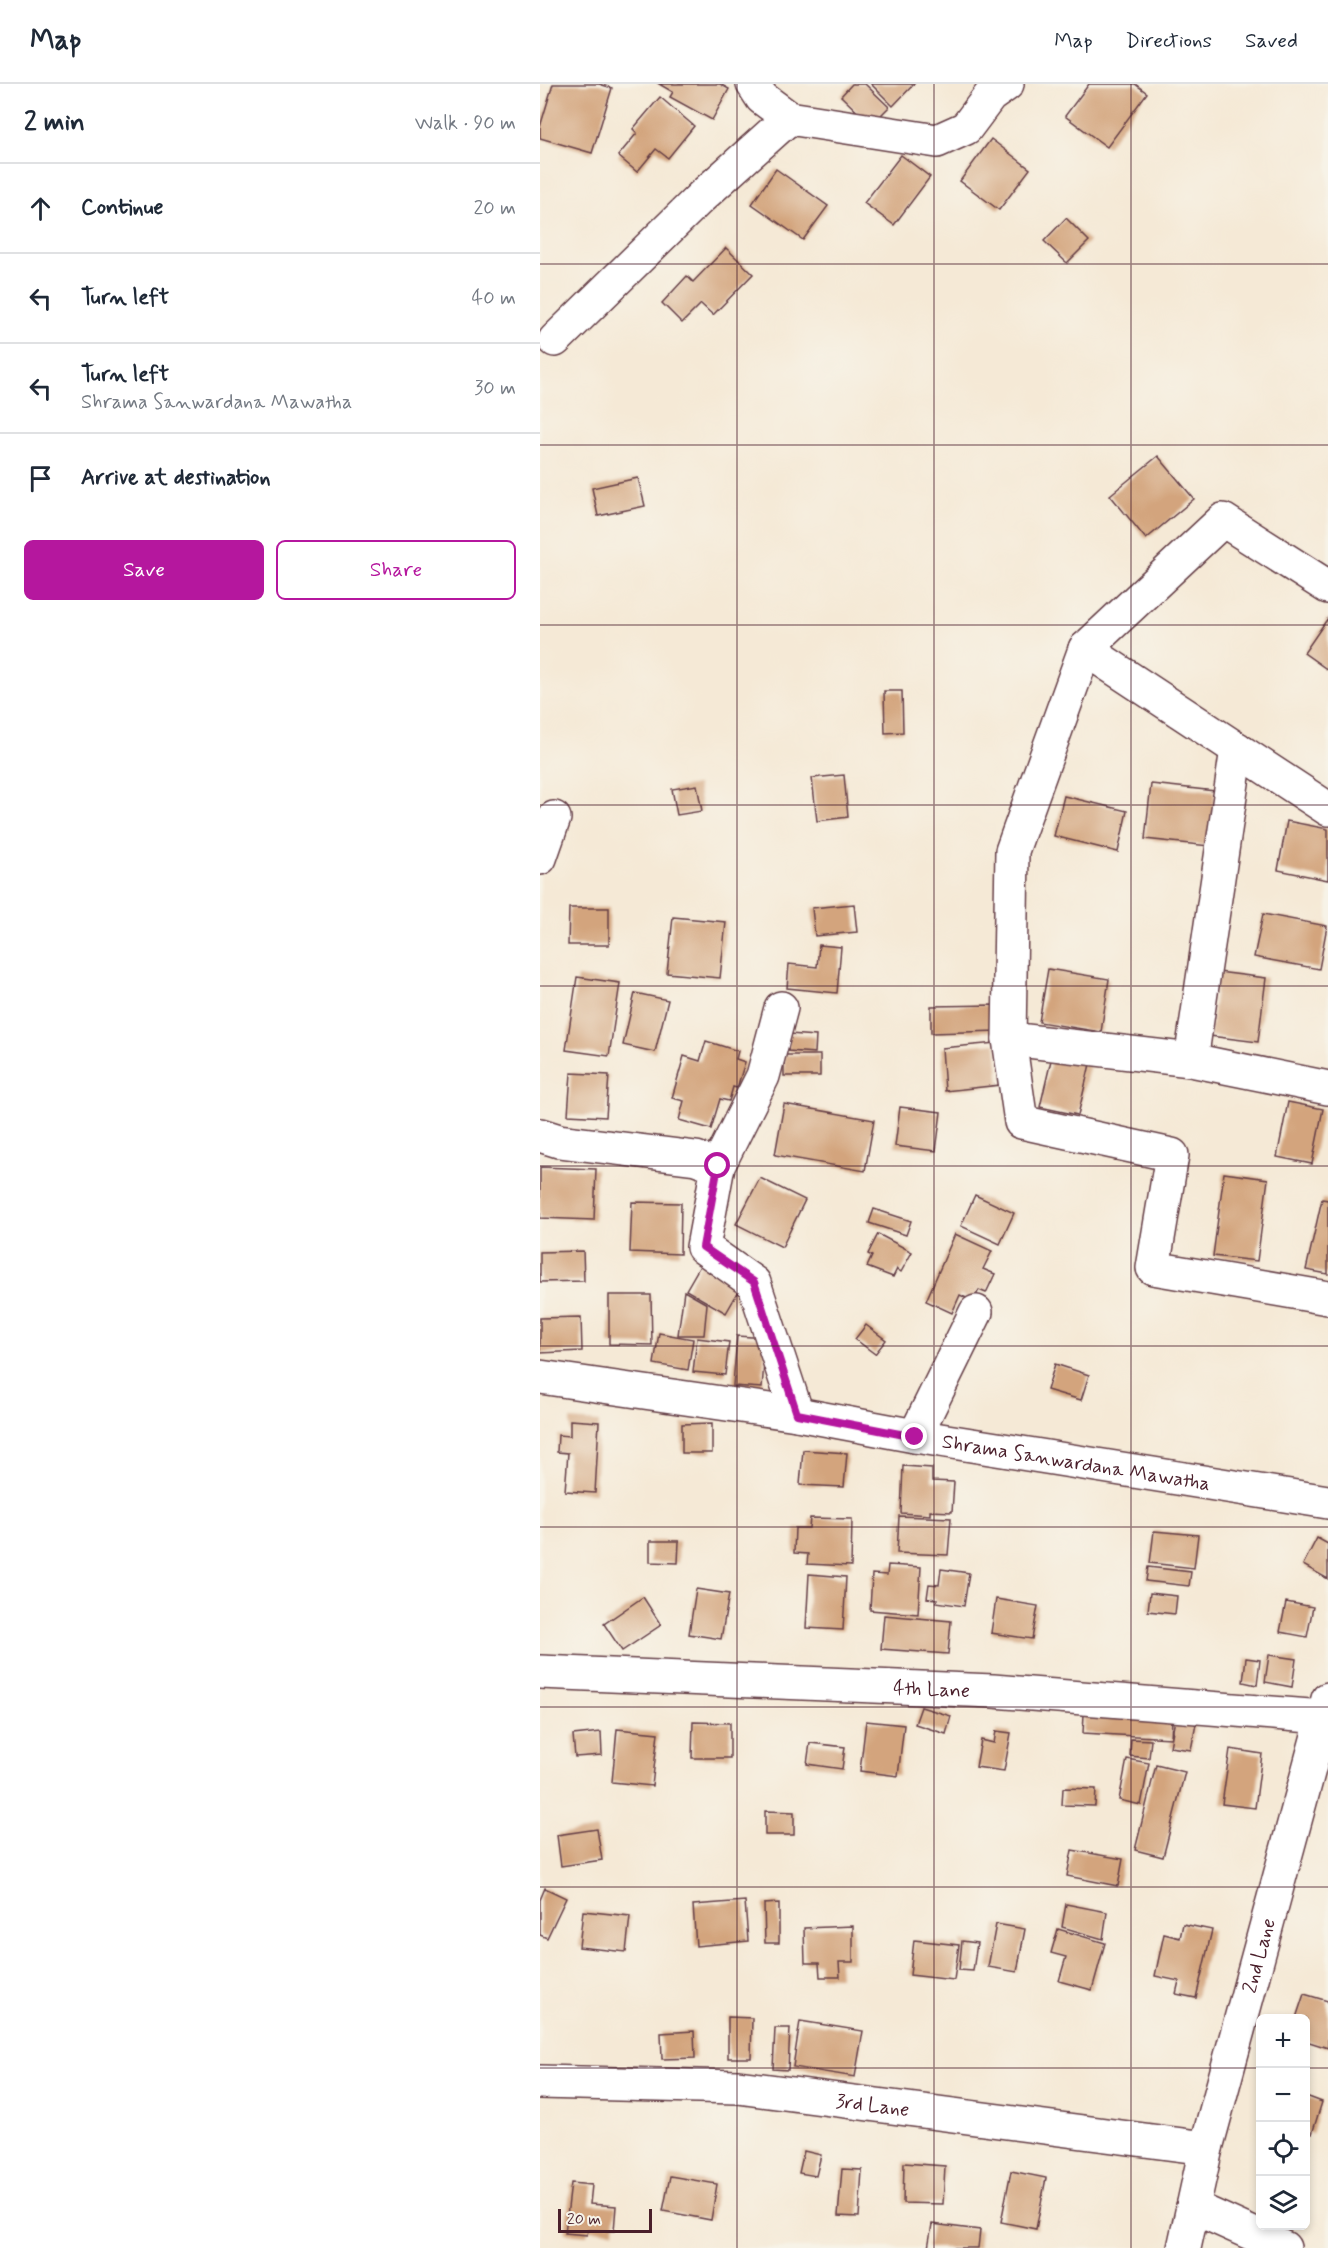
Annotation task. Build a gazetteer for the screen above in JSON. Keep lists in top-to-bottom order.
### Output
{
  "streets": {
    "street": [
      "Shrama Sanwardana Mawatha",
      "4th Lane",
      "2nd Lane",
      "3rd Lane"
    ]
  },
  "crossings": [
    ["4th Lane", "2nd Lane"],
    ["2nd Lane", "3rd Lane"]
  ],
  "scale_bar": "20 m",
  "page": {
    "header": "Map",
    "nav": ["Map", "Directions", "Saved"],
    "heading": ["2 min", "Walk · 90 m"],
    "list": [
      ["Continue", "20 m"],
      ["Turn left", "40 m"],
      ["Turn left", "Shrama Sanwardana Mawatha", "30 m"],
      "Arrive at destination"
    ],
    "buttons": ["Save", "Share"],
    "map_buttons": ["+", "−"],
    "scale": "20 m"
  }
}
